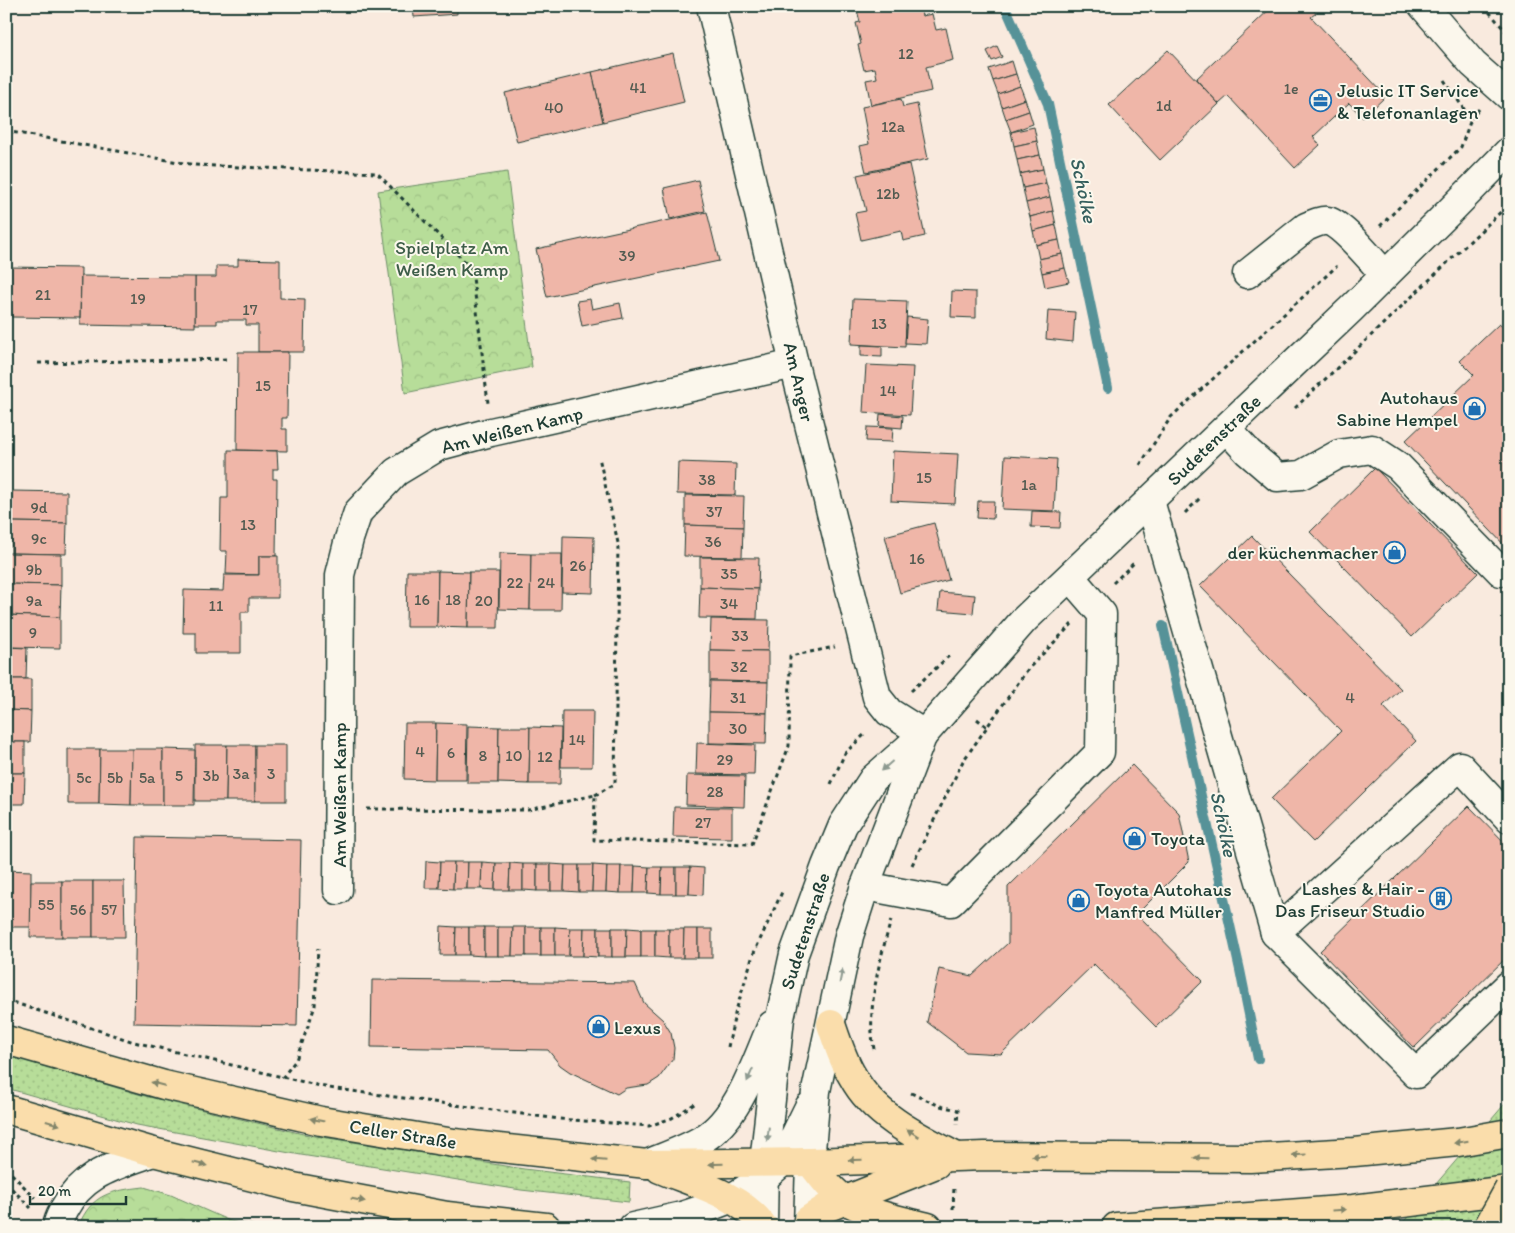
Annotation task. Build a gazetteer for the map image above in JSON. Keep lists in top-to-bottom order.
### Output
{
  "streets": {
    "main road": ["Celler Straße"],
    "street": ["Am Anger", "Am Weißen Kamp", "Sudetenstraße"]
  },
  "crossings": [
    ["Am Anger", "Am Weißen Kamp"],
    ["Am Anger", "Sudetenstraße"],
    ["Sudetenstraße", "Celler Straße"]
  ],
  "water": ["Schölke"],
  "parks": ["Spielplatz Am Weißen Kamp"],
  "places": {
    "office": ["Jelusic IT Service & Telefonanlagen"],
    "shop": [
      "Autohaus Sabine Hempel",
      "der küchenmacher",
      "Toyota",
      "Toyota Autohaus Manfred Müller",
      "Lexus"
    ],
    "building": ["Lashes & Hair - Das Friseur Studio"]
  },
  "house_numbers": [
    "12",
    "41",
    "1e",
    "1d",
    "40",
    "12a",
    "12b",
    "39",
    "21",
    "19",
    "17",
    "13",
    "15",
    "14",
    "15",
    "38",
    "1a",
    "9d",
    "37",
    "13",
    "9c",
    "36",
    "16",
    "26",
    "9b",
    "35",
    "22",
    "24",
    "16",
    "18",
    "9a",
    "20",
    "34",
    "11",
    "9",
    "33",
    "32",
    "31",
    "4",
    "30",
    "14",
    "4",
    "6",
    "8",
    "10",
    "12",
    "29",
    "3a",
    "3",
    "5",
    "3b",
    "5c",
    "5b",
    "5a",
    "28",
    "27",
    "55",
    "56",
    "57"
  ],
  "scale_bar": "20 m"
}
